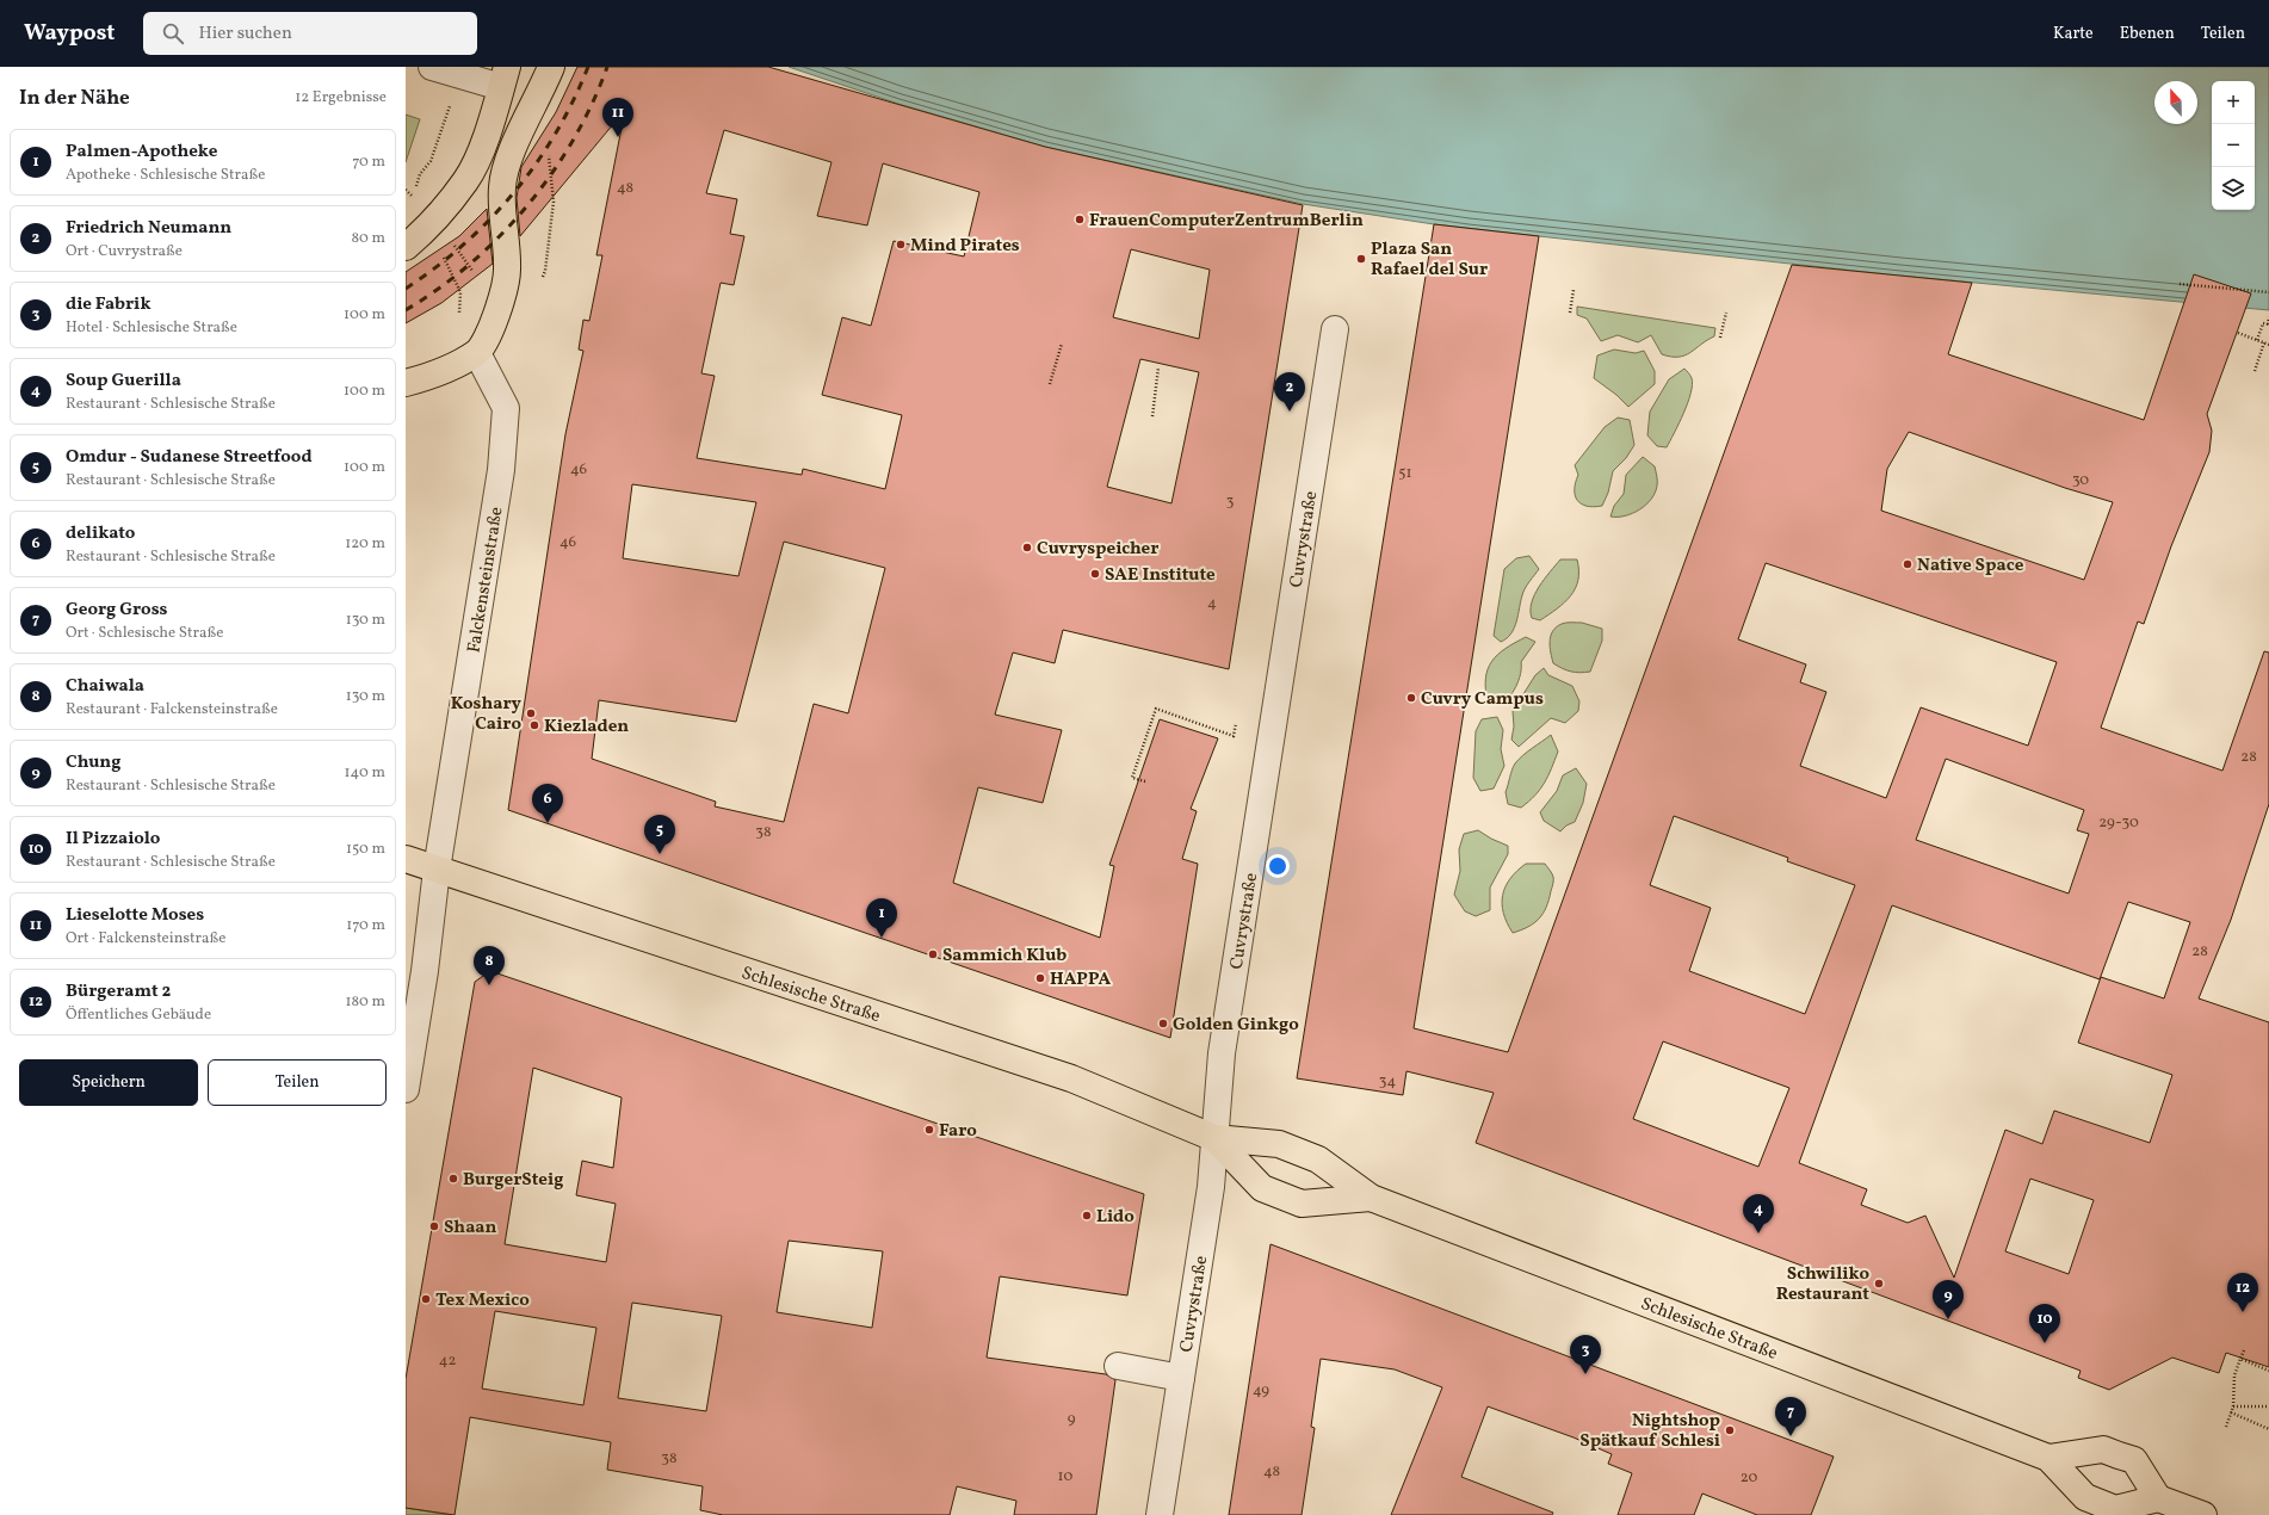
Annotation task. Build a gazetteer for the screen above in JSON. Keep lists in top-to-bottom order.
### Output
{
  "streets": {
    "main road": ["Schlesische Straße"],
    "street": ["Cuvrystraße", "Falckensteinstraße"]
  },
  "crossings": [
    ["Cuvrystraße", "Schlesische Straße"],
    ["Falckensteinstraße", "Schlesische Straße"]
  ],
  "places": [
    "FrauenComputerZentrumBerlin",
    "Mind Pirates",
    "Plaza San Rafael del Sur",
    "Cuvryspeicher",
    "Native Space",
    "SAE Institute",
    "Cuvry Campus",
    "Koshary Cairo",
    "Kiezladen",
    "Sammich Klub",
    "HAPPA",
    "Golden Ginkgo",
    "Faro",
    "BurgerSteig",
    "Lido",
    "Shaan",
    "Schwiliko Restaurant",
    "Tex Mexico",
    "Nightshop Spätkauf Schlesi"
  ],
  "house_numbers": [
    "48",
    "46",
    "51",
    "30",
    "3",
    "46",
    "4",
    "28",
    "29-30",
    "38",
    "28",
    "34",
    "42",
    "49",
    "9",
    "38",
    "48",
    "10",
    "20"
  ],
  "north": "top",
  "page": {
    "header": "Waypost",
    "search": "Hier suchen",
    "nav": ["Karte", "Ebenen", "Teilen"],
    "heading": ["In der Nähe", "12 Ergebnisse"],
    "map_buttons": ["+", "−"],
    "pins": [
      "11",
      "2",
      "6",
      "5",
      "1",
      "8",
      "4",
      "12",
      "9",
      "10",
      "3",
      "7"
    ],
    "list": [
      {
        "mark": "1",
        "name": "Palmen-Apotheke",
        "note": "Apotheke · Schlesische Straße",
        "value": "70 m"
      },
      {
        "mark": "2",
        "name": "Friedrich Neumann",
        "note": "Ort · Cuvrystraße",
        "value": "80 m"
      },
      {
        "mark": "3",
        "name": "die Fabrik",
        "note": "Hotel · Schlesische Straße",
        "value": "100 m"
      },
      {
        "mark": "4",
        "name": "Soup Guerilla",
        "note": "Restaurant · Schlesische Straße",
        "value": "100 m"
      },
      {
        "mark": "5",
        "name": "Omdur - Sudanese Streetfood",
        "note": "Restaurant · Schlesische Straße",
        "value": "100 m"
      },
      {
        "mark": "6",
        "name": "delikato",
        "note": "Restaurant · Schlesische Straße",
        "value": "120 m"
      },
      {
        "mark": "7",
        "name": "Georg Gross",
        "note": "Ort · Schlesische Straße",
        "value": "130 m"
      },
      {
        "mark": "8",
        "name": "Chaiwala",
        "note": "Restaurant · Falckensteinstraße",
        "value": "130 m"
      },
      {
        "mark": "9",
        "name": "Chung",
        "note": "Restaurant · Schlesische Straße",
        "value": "140 m"
      },
      {
        "mark": "10",
        "name": "Il Pizzaiolo",
        "note": "Restaurant · Schlesische Straße",
        "value": "150 m"
      },
      {
        "mark": "11",
        "name": "Lieselotte Moses",
        "note": "Ort · Falckensteinstraße",
        "value": "170 m"
      },
      {
        "mark": "12",
        "name": "Bürgeramt 2",
        "note": "Öffentliches Gebäude",
        "value": "180 m"
      }
    ],
    "buttons": ["Speichern", "Teilen"]
  }
}
